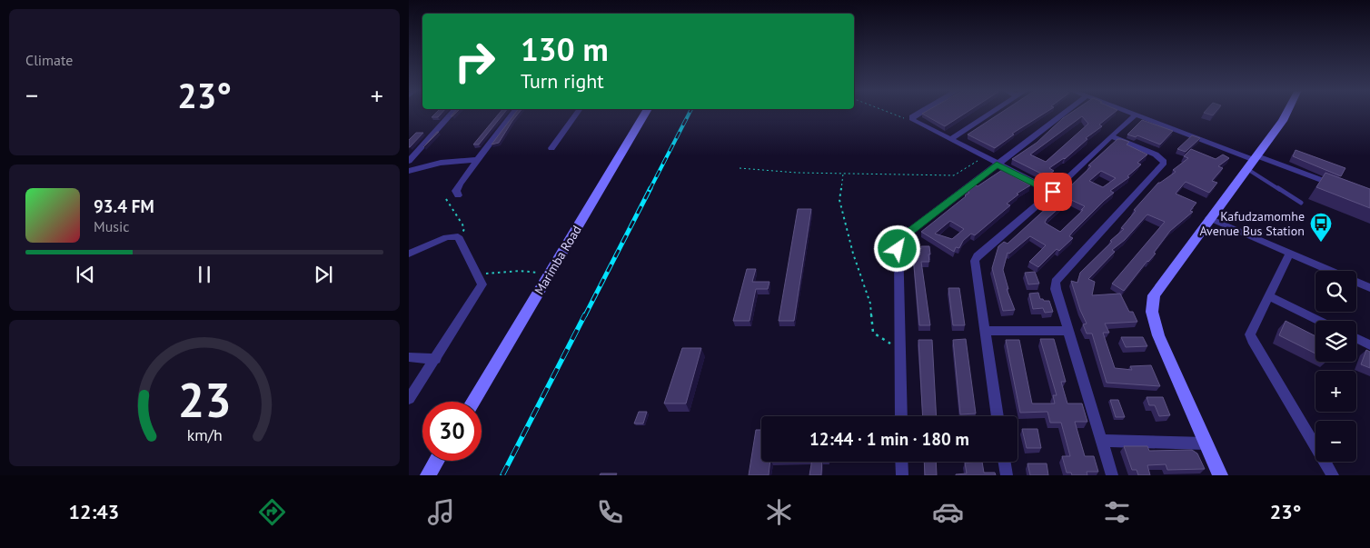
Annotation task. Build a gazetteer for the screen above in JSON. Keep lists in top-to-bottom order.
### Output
{
  "streets": {
    "street": ["Marimba Road"]
  },
  "places": {
    "bus stop": ["Kafudzamomhe Avenue Bus Station"]
  },
  "page": {
    "tile": "Climate",
    "turn": ["130 m", "Turn right"],
    "heat": ["−", "23°", "+"],
    "song": ["93.4 FM", "Music"],
    "map_buttons": ["+", "−"],
    "limit": "30",
    "trip": "12:44 · 1 min · 180 m",
    "tabs": ["12:43", "23°"],
    "gauge": ["23", "km/h"]
  }
}
